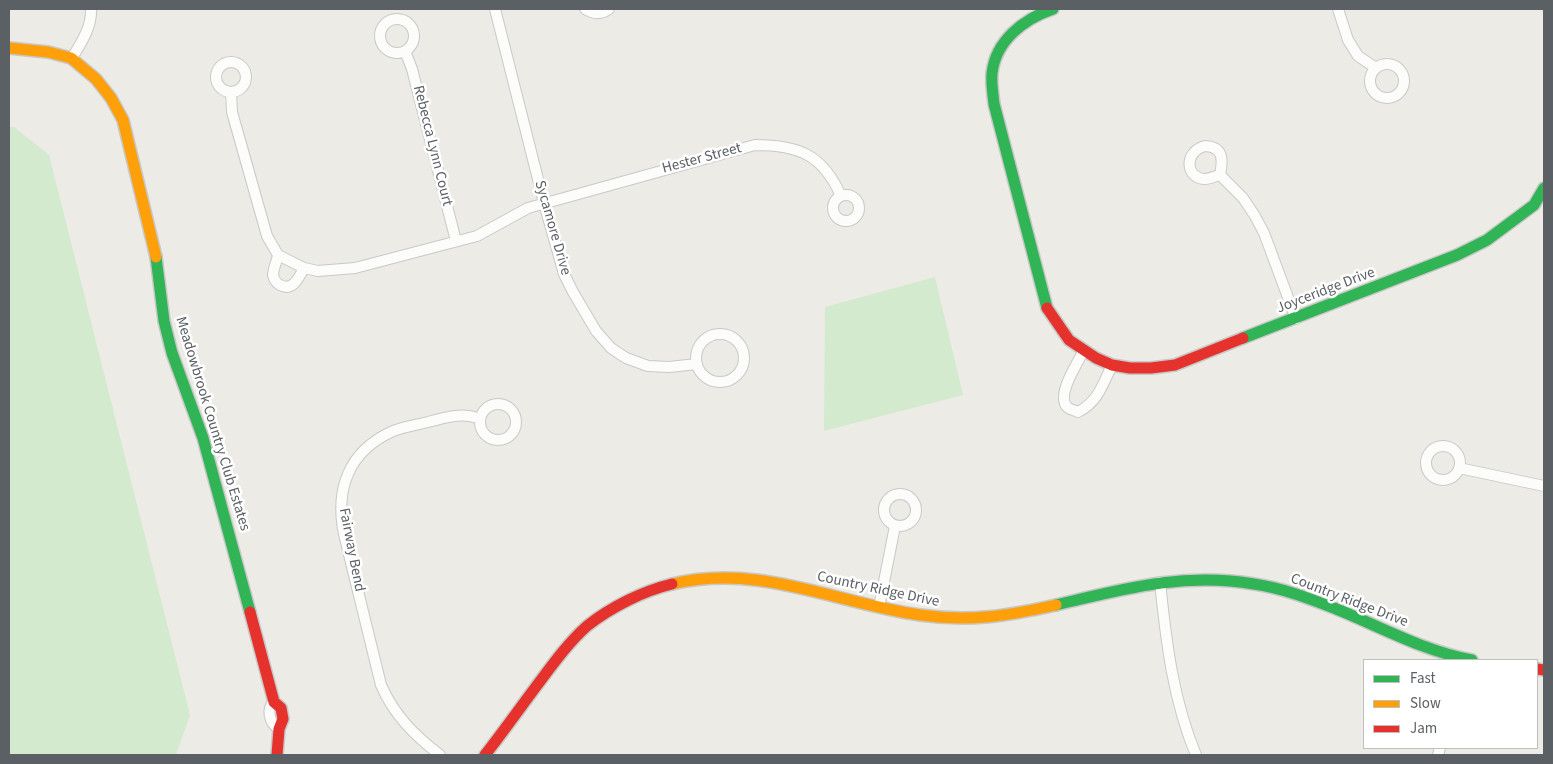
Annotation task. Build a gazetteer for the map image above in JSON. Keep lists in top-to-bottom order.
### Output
{
  "streets": {
    "street": [
      "Rebecca Lynn Court",
      "Hester Street",
      "Sycamore Drive",
      "Joyceridge Drive",
      "Meadowbrook Country Club Estates",
      "Fairway Bend",
      "Country Ridge Drive"
    ]
  },
  "crossings": [
    ["Rebecca Lynn Court", "Hester Street"],
    ["Hester Street", "Sycamore Drive"]
  ],
  "legend": ["Fast", "Slow", "Jam"]
}
